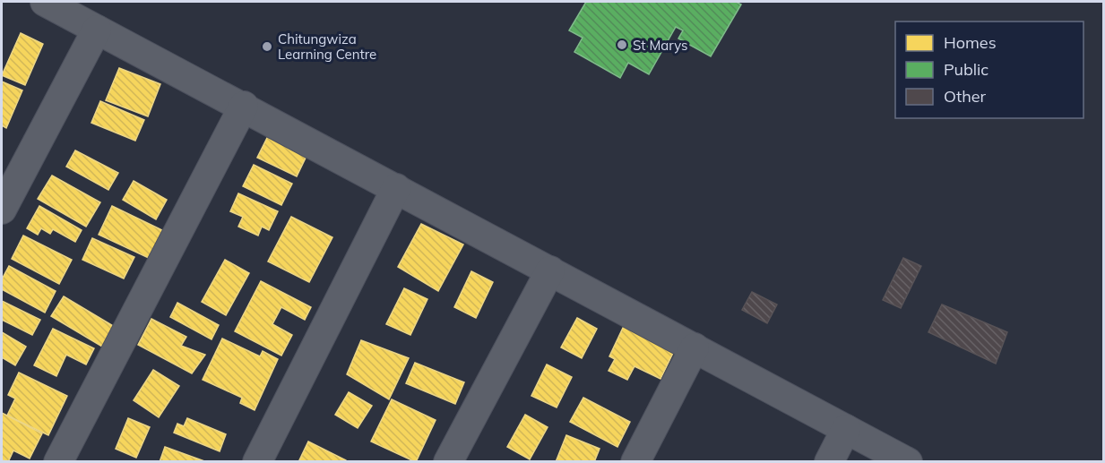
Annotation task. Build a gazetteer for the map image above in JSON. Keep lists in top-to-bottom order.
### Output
{
  "places": ["St Marys", "Chitungwiza Learning Centre"],
  "legend": ["Homes", "Public", "Other"]
}
